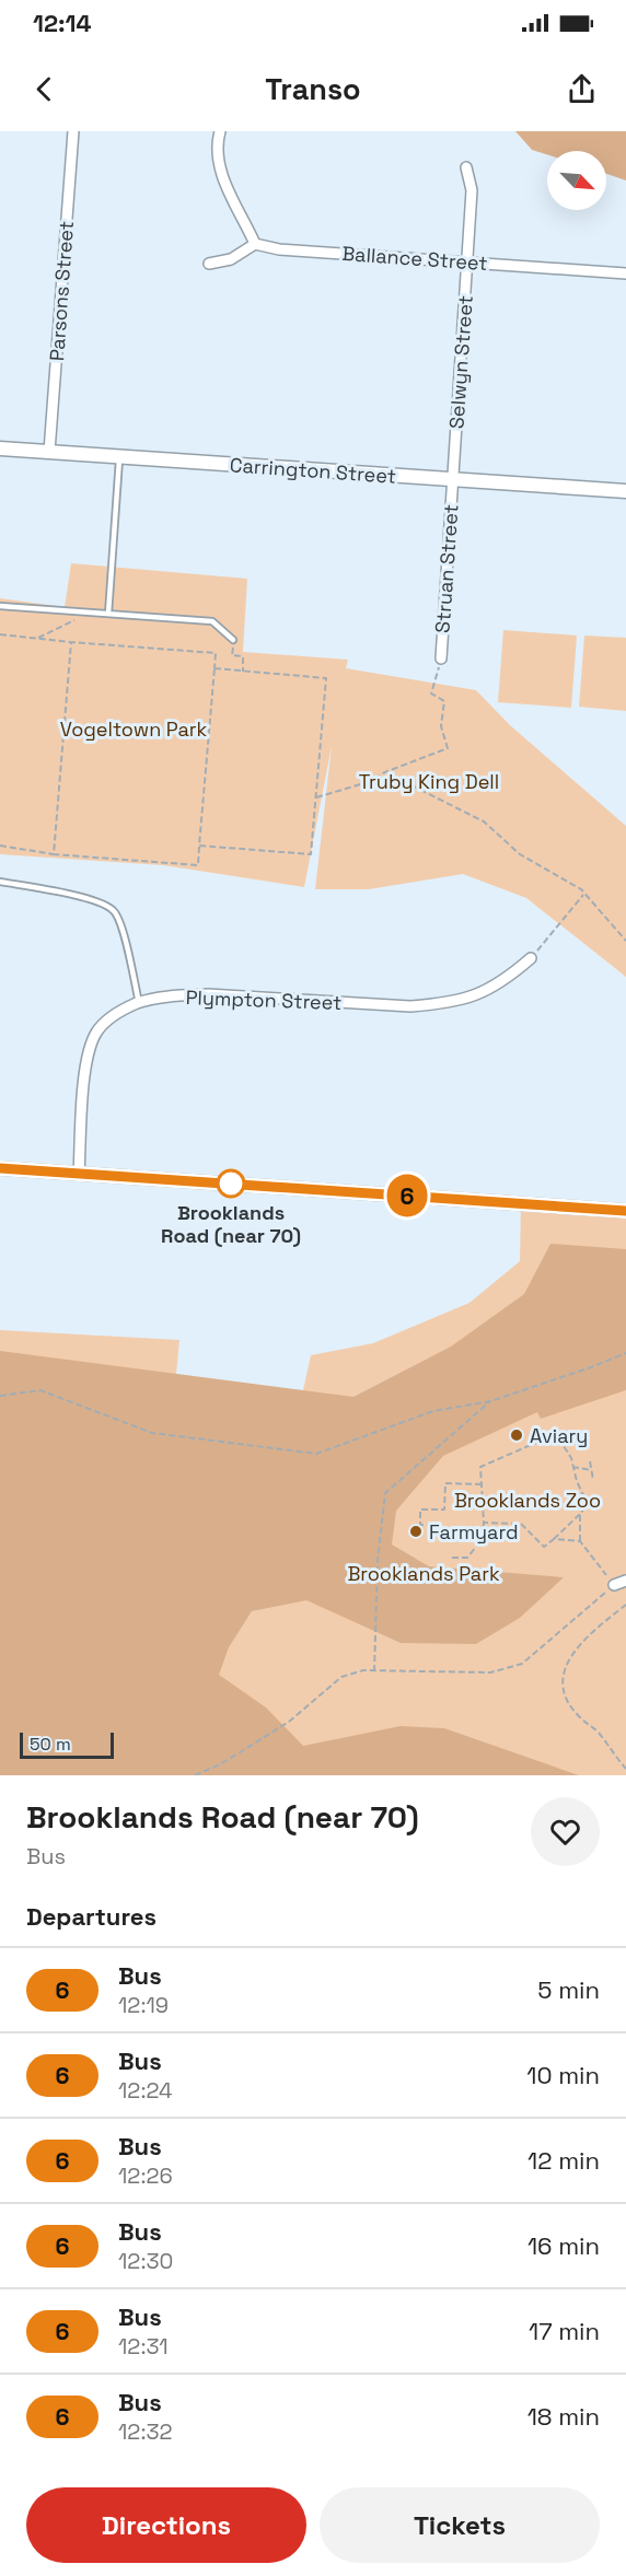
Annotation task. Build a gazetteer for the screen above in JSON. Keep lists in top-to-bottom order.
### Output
{
  "streets": {
    "main road": ["Carrington Street"],
    "street": [
      "Ballance Street",
      "Parsons Street",
      "Selwyn Street",
      "Struan Street",
      "Plympton Street"
    ]
  },
  "crossings": [
    ["Ballance Street", "Selwyn Street"],
    ["Parsons Street", "Carrington Street"],
    ["Selwyn Street", "Carrington Street"],
    ["Selwyn Street", "Struan Street"],
    ["Carrington Street", "Struan Street"]
  ],
  "parks": [
    "Vogeltown Park",
    "Truby King Dell",
    "Brooklands Zoo",
    "Brooklands Park"
  ],
  "places": ["Brooklands Road (near 70)", "Aviary", "Farmyard"],
  "lines": ["bus line 6"],
  "scale_bar": "50 m",
  "north": "bottom right",
  "page": {
    "status": "12:14",
    "header": "Transo",
    "on_map": "6",
    "scale": "50 m",
    "heading": [
      ["Brooklands Road (near 70)", "Bus"],
      "Departures"
    ],
    "list": [
      {
        "mark": "6",
        "name": "Bus",
        "note": "12:19",
        "value": "5 min"
      },
      {
        "mark": "6",
        "name": "Bus",
        "note": "12:24",
        "value": "10 min"
      },
      {
        "mark": "6",
        "name": "Bus",
        "note": "12:26",
        "value": "12 min"
      },
      {
        "mark": "6",
        "name": "Bus",
        "note": "12:30",
        "value": "16 min"
      },
      {
        "mark": "6",
        "name": "Bus",
        "note": "12:31",
        "value": "17 min"
      },
      {
        "mark": "6",
        "name": "Bus",
        "note": "12:32",
        "value": "18 min"
      }
    ],
    "buttons": ["Directions", "Tickets"]
  }
}
